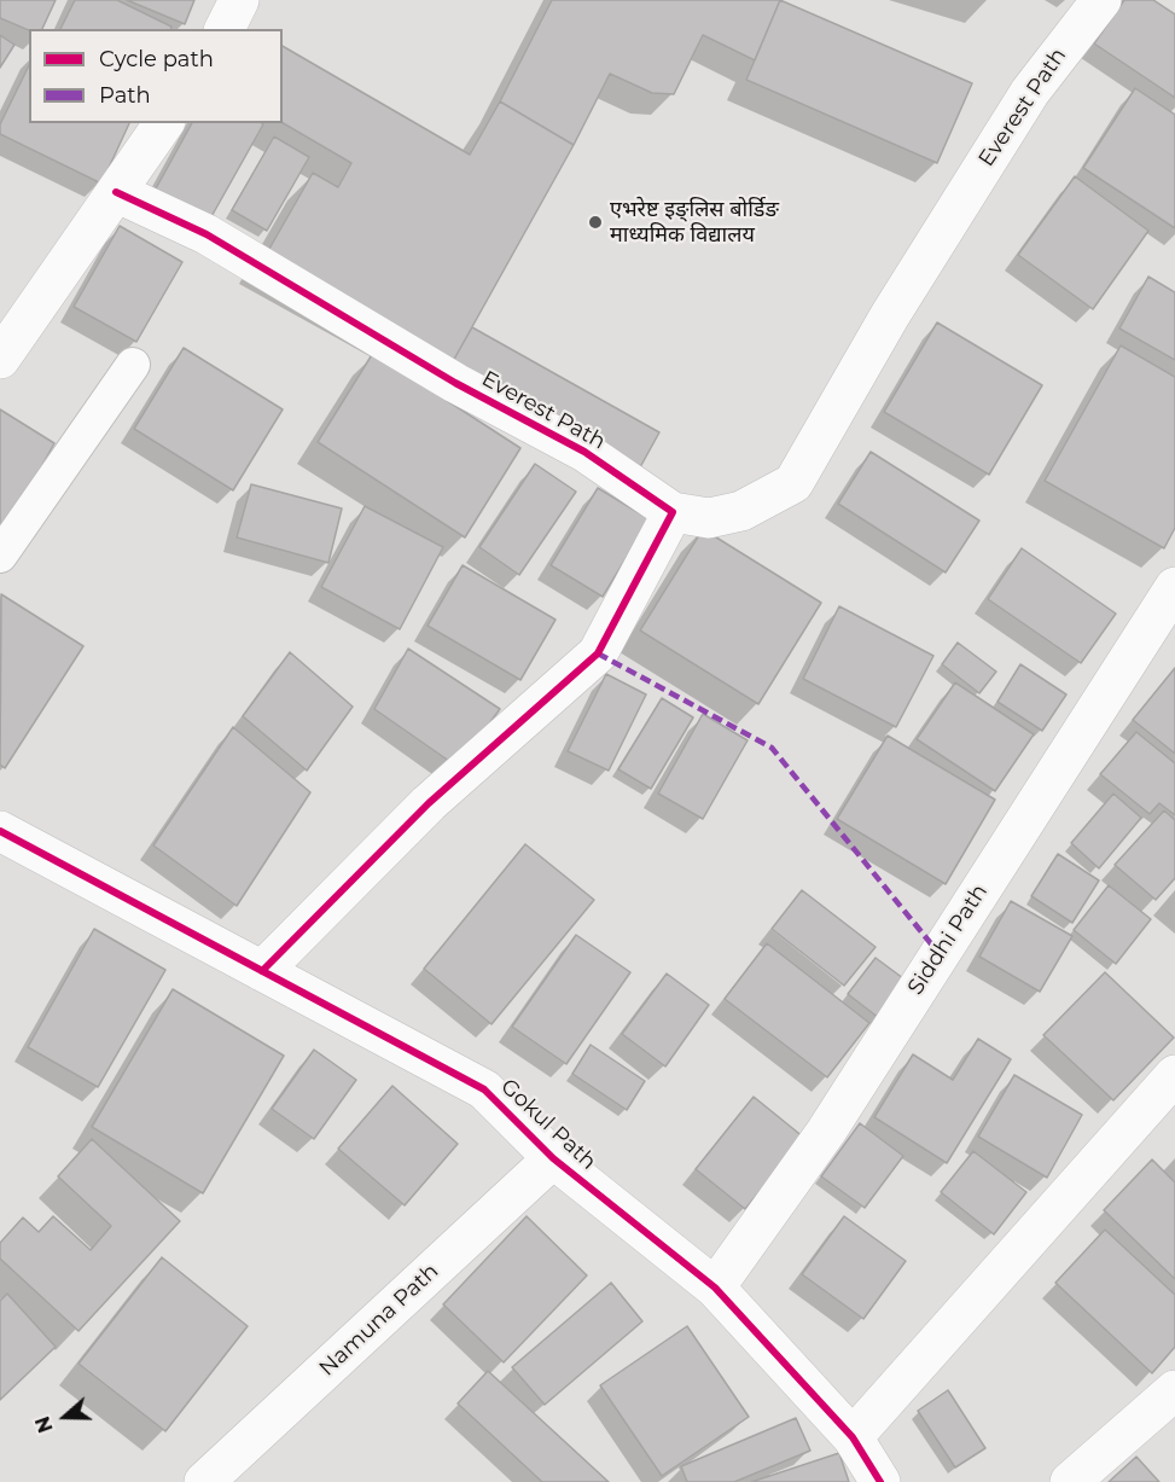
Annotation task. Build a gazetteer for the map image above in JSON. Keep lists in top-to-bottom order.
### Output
{
  "streets": {
    "street": [
      "Everest Path",
      "Siddhi Path",
      "Gokul Path",
      "Namuna Path"
    ]
  },
  "crossings": [
    ["Siddhi Path", "Gokul Path"],
    ["Gokul Path", "Namuna Path"]
  ],
  "places": ["एभरेष्ट इङ्लिस बोर्डिङ माध्यमिक विद्यालय"],
  "legend": ["Cycle path", "Path"],
  "north": "left"
}
